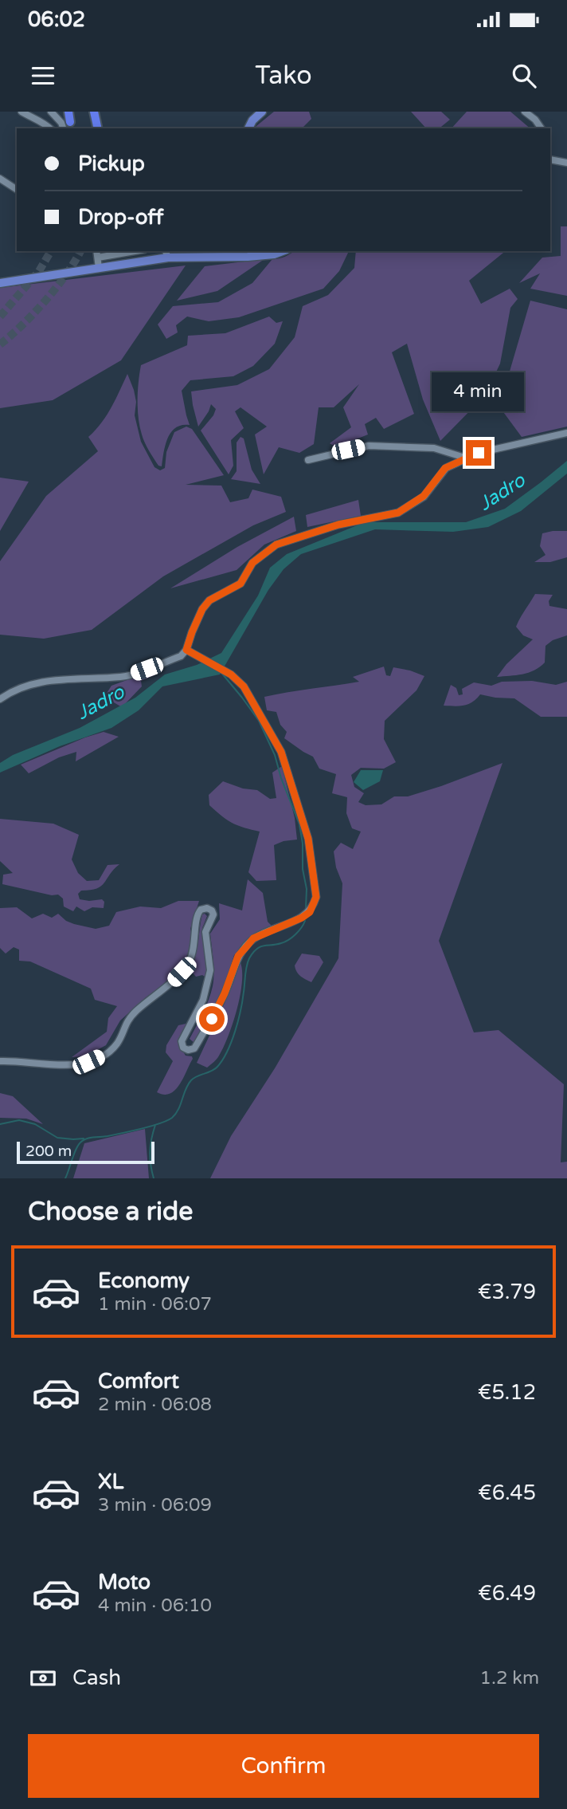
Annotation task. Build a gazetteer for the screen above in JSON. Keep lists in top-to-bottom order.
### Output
{
  "water": ["Jadro"],
  "scale_bar": "200 m",
  "page": {
    "status": "06:02",
    "header": "Tako",
    "banner": ["Pickup", "Drop-off"],
    "bubble": "4 min",
    "scale": "200 m",
    "heading": "Choose a ride",
    "list": [
      {
        "name": "Economy",
        "note": "1 min · 06:07",
        "value": "€3.79"
      },
      {
        "name": "Comfort",
        "note": "2 min · 06:08",
        "value": "€5.12"
      },
      {
        "name": "XL",
        "note": "3 min · 06:09",
        "value": "€6.45"
      },
      {
        "name": "Moto",
        "note": "4 min · 06:10",
        "value": "€6.49"
      }
    ],
    "pay": ["Cash", "1.2 km"],
    "buttons": "Confirm"
  }
}
